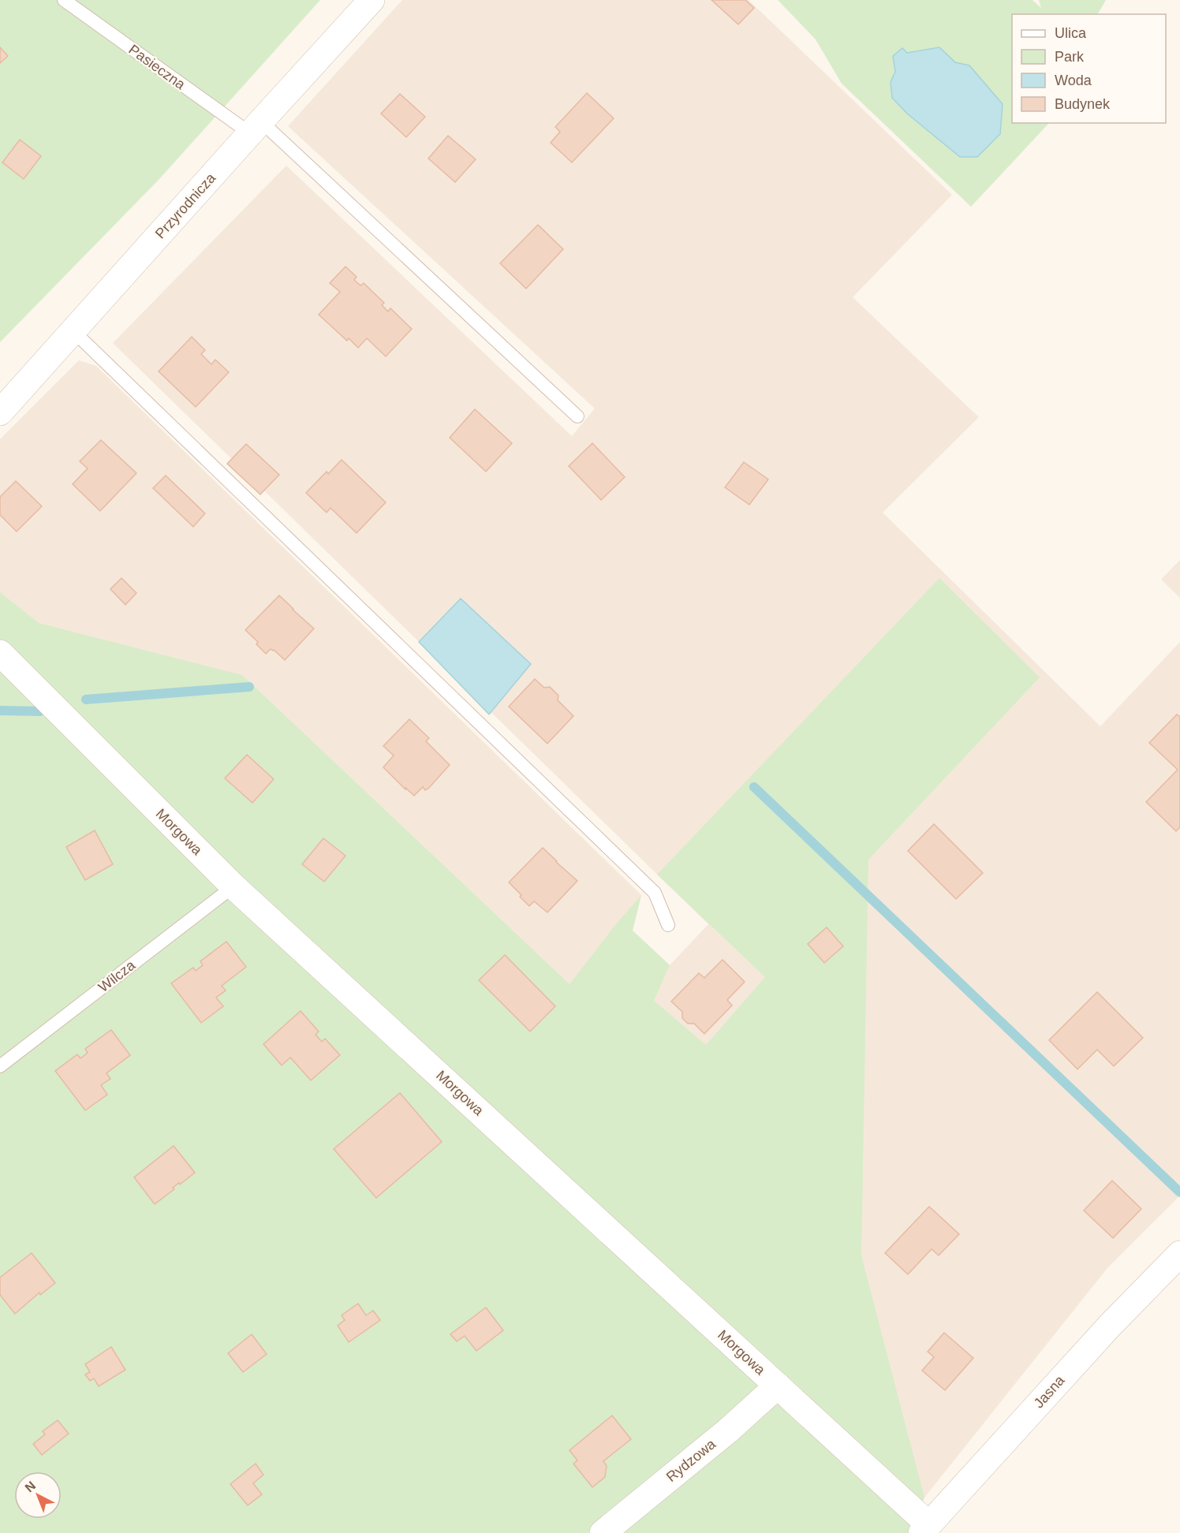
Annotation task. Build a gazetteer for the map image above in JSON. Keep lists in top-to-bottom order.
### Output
{
  "streets": {
    "street": [
      "Przyrodnicza",
      "Morgowa",
      "Jasna",
      "Rydzowa"
    ],
    "lane": ["Pasieczna", "Wilcza"]
  },
  "crossings": [
    ["Pasieczna", "Przyrodnicza"],
    ["Morgowa", "Wilcza"],
    ["Morgowa", "Jasna"],
    ["Morgowa", "Rydzowa"]
  ],
  "legend": [
    "Ulica",
    "Park",
    "Woda",
    "Budynek"
  ],
  "north": "top left"
}
